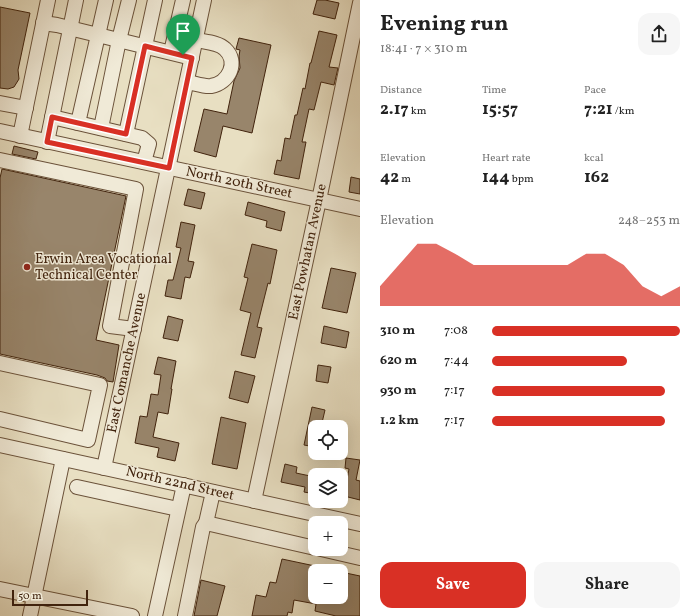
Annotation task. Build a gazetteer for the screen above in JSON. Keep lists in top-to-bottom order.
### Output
{
  "streets": {
    "street": [
      "North 20th Street",
      "East Powhatan Avenue",
      "East Comanche Avenue",
      "North 22nd Street"
    ]
  },
  "crossings": [
    ["North 20th Street", "East Powhatan Avenue"],
    ["North 20th Street", "East Comanche Avenue"],
    ["East Powhatan Avenue", "North 22nd Street"],
    ["East Comanche Avenue", "North 22nd Street"]
  ],
  "places": ["Erwin Area Vocational Technical Center"],
  "scale_bar": "50 m",
  "page": {
    "heading": ["Evening run", "18:41 · 7 × 310 m"],
    "stats": [
      ["Distance", "2.17 km"],
      ["Time", "15:57"],
      ["Pace", "7:21 /km"],
      ["Elevation", "42 m"],
      ["Heart rate", "144 bpm"],
      ["kcal", "162"]
    ],
    "chart": ["Elevation", "248–253 m"],
    "list": [
      {
        "name": "310 m",
        "note": "7:08"
      },
      {
        "name": "620 m",
        "note": "7:44"
      },
      {
        "name": "930 m",
        "note": "7:17"
      },
      {
        "name": "1.2 km",
        "note": "7:17"
      }
    ],
    "map_buttons": ["+", "−"],
    "buttons": ["Save", "Share"],
    "scale": "50 m"
  }
}
